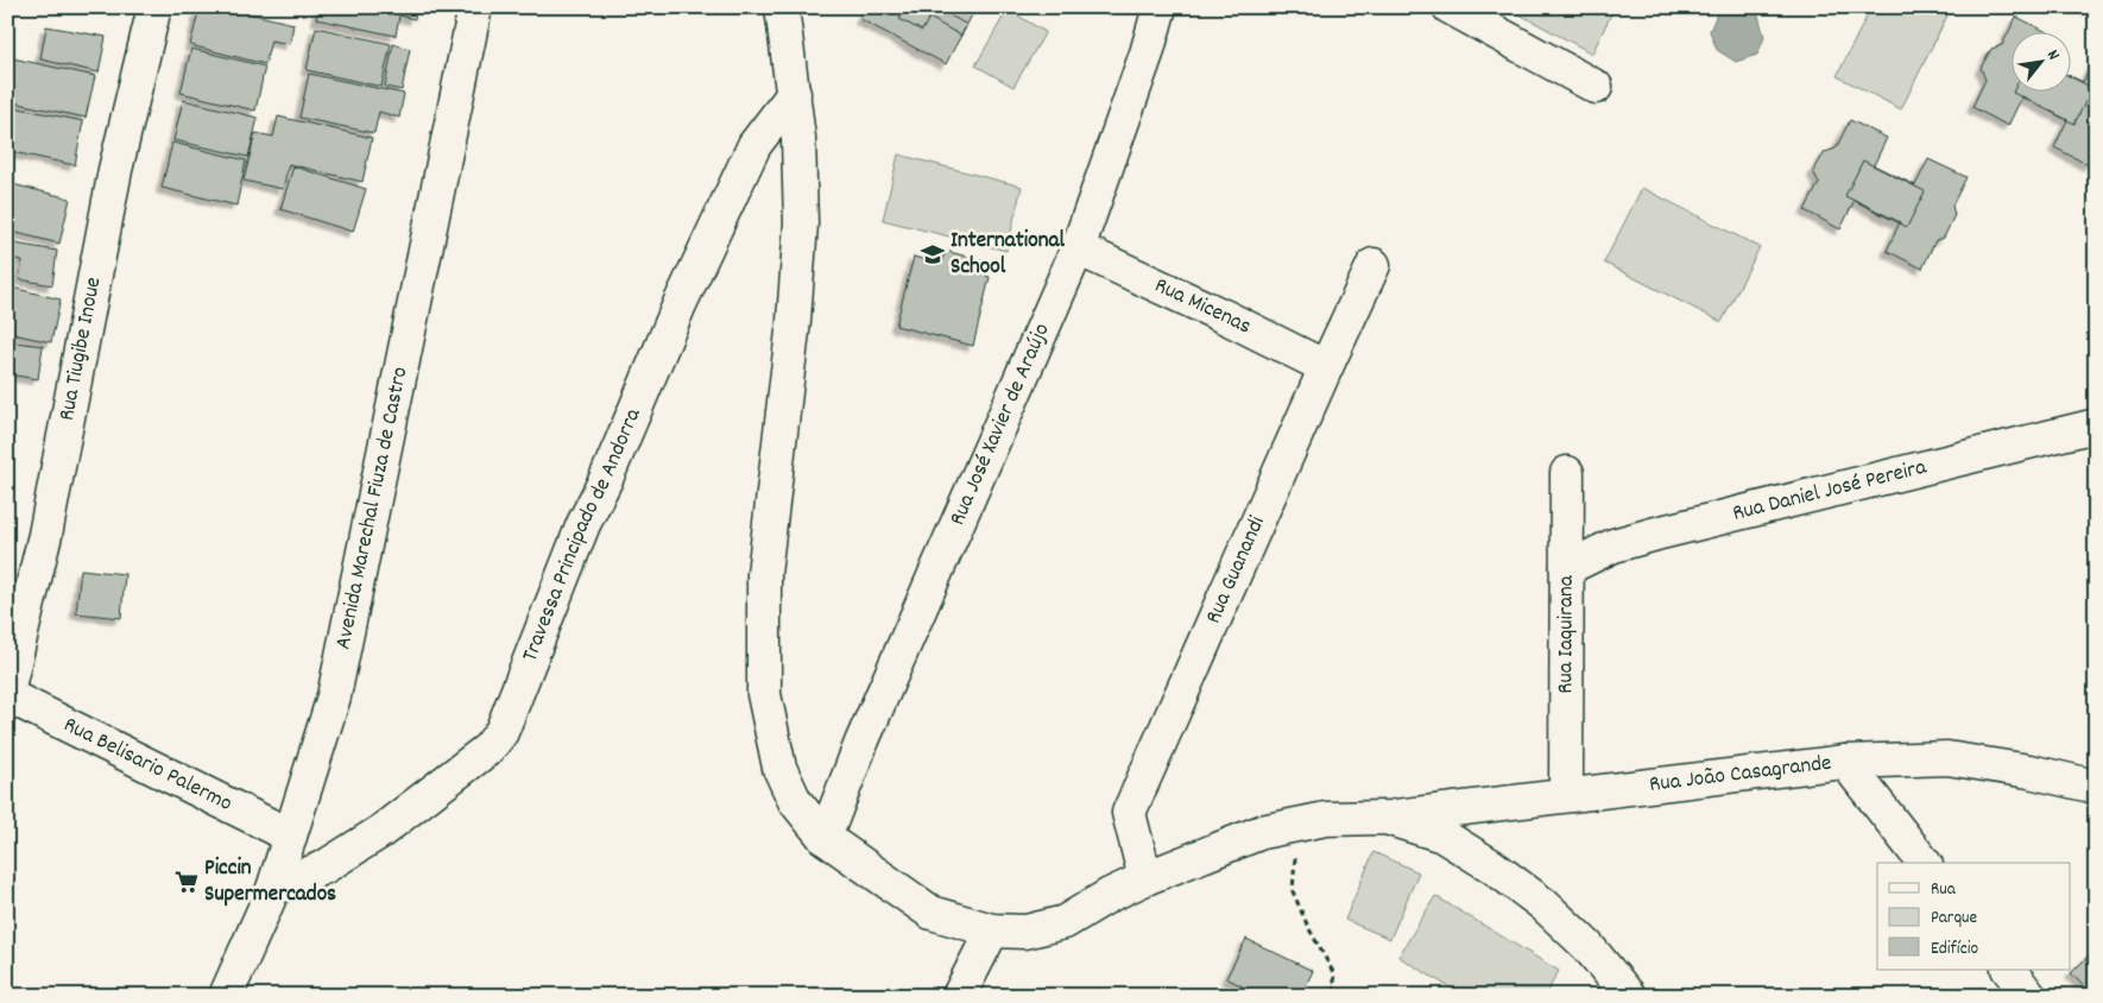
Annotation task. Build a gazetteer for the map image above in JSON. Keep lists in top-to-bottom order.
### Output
{
  "streets": {
    "street": [
      "Rua Micenas",
      "Rua Tiugibe Inoue",
      "Rua José Xavier de Araújo",
      "Rua Daniel José Pereira",
      "Avenida Marechal Fiuza de Castro",
      "Travessa Principado de Andorra",
      "Rua Guanandi",
      "Rua Iaquirana",
      "Rua Belisario Palermo",
      "Rua João Casagrande"
    ]
  },
  "crossings": [
    ["Rua Micenas", "Rua José Xavier de Araújo"],
    ["Rua Micenas", "Rua Guanandi"],
    ["Rua Tiugibe Inoue", "Rua Belisario Palermo"],
    ["Rua Daniel José Pereira", "Rua Iaquirana"],
    ["Avenida Marechal Fiuza de Castro", "Travessa Principado de Andorra"],
    ["Avenida Marechal Fiuza de Castro", "Rua Belisario Palermo"],
    ["Rua Iaquirana", "Rua João Casagrande"]
  ],
  "places": {
    "school or university": ["International School"],
    "supermarket": ["Piccin Supermercados"]
  },
  "legend": ["Rua", "Parque", "Edifício"],
  "north": "top right"
}
